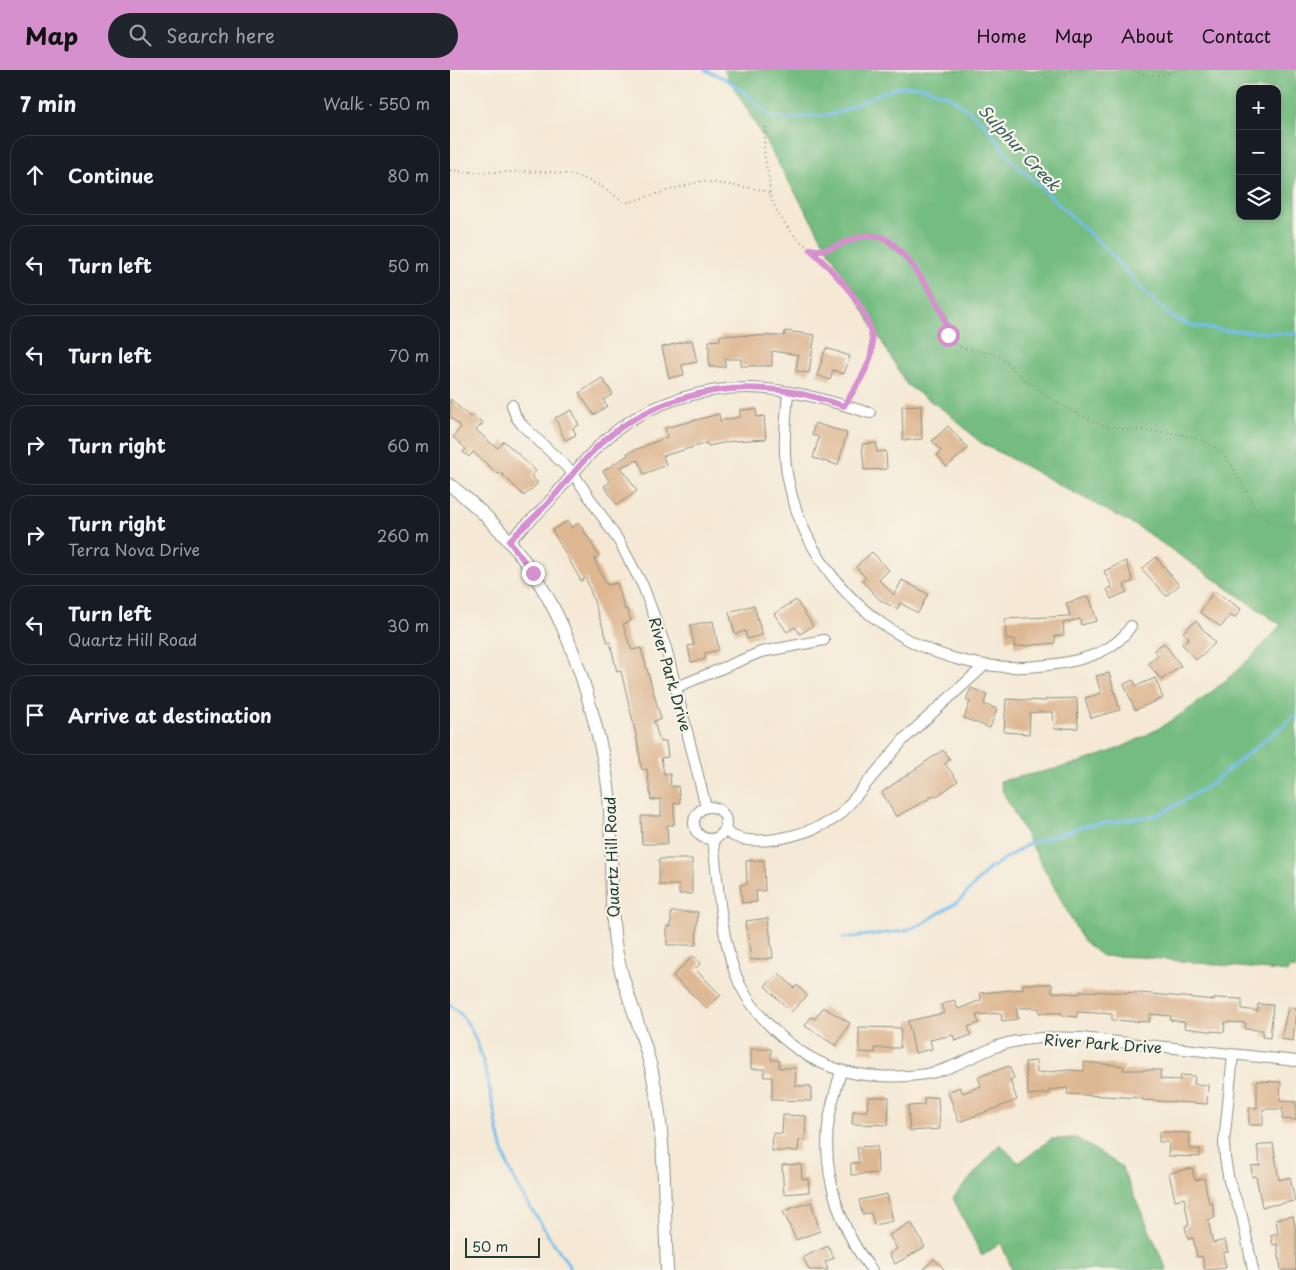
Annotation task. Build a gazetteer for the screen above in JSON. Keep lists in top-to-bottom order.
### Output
{
  "streets": {
    "street": ["River Park Drive", "Quartz Hill Road"]
  },
  "water": ["Sulphur Creek"],
  "scale_bar": "50 m",
  "page": {
    "header": "Map",
    "search": "Search here",
    "nav": [
      "Home",
      "Map",
      "About",
      "Contact"
    ],
    "heading": ["7 min", "Walk · 550 m"],
    "map_buttons": ["+", "−"],
    "list": [
      ["Continue", "80 m"],
      ["Turn left", "50 m"],
      ["Turn left", "70 m"],
      ["Turn right", "60 m"],
      ["Turn right", "Terra Nova Drive", "260 m"],
      ["Turn left", "Quartz Hill Road", "30 m"],
      "Arrive at destination"
    ],
    "scale": "50 m"
  }
}
